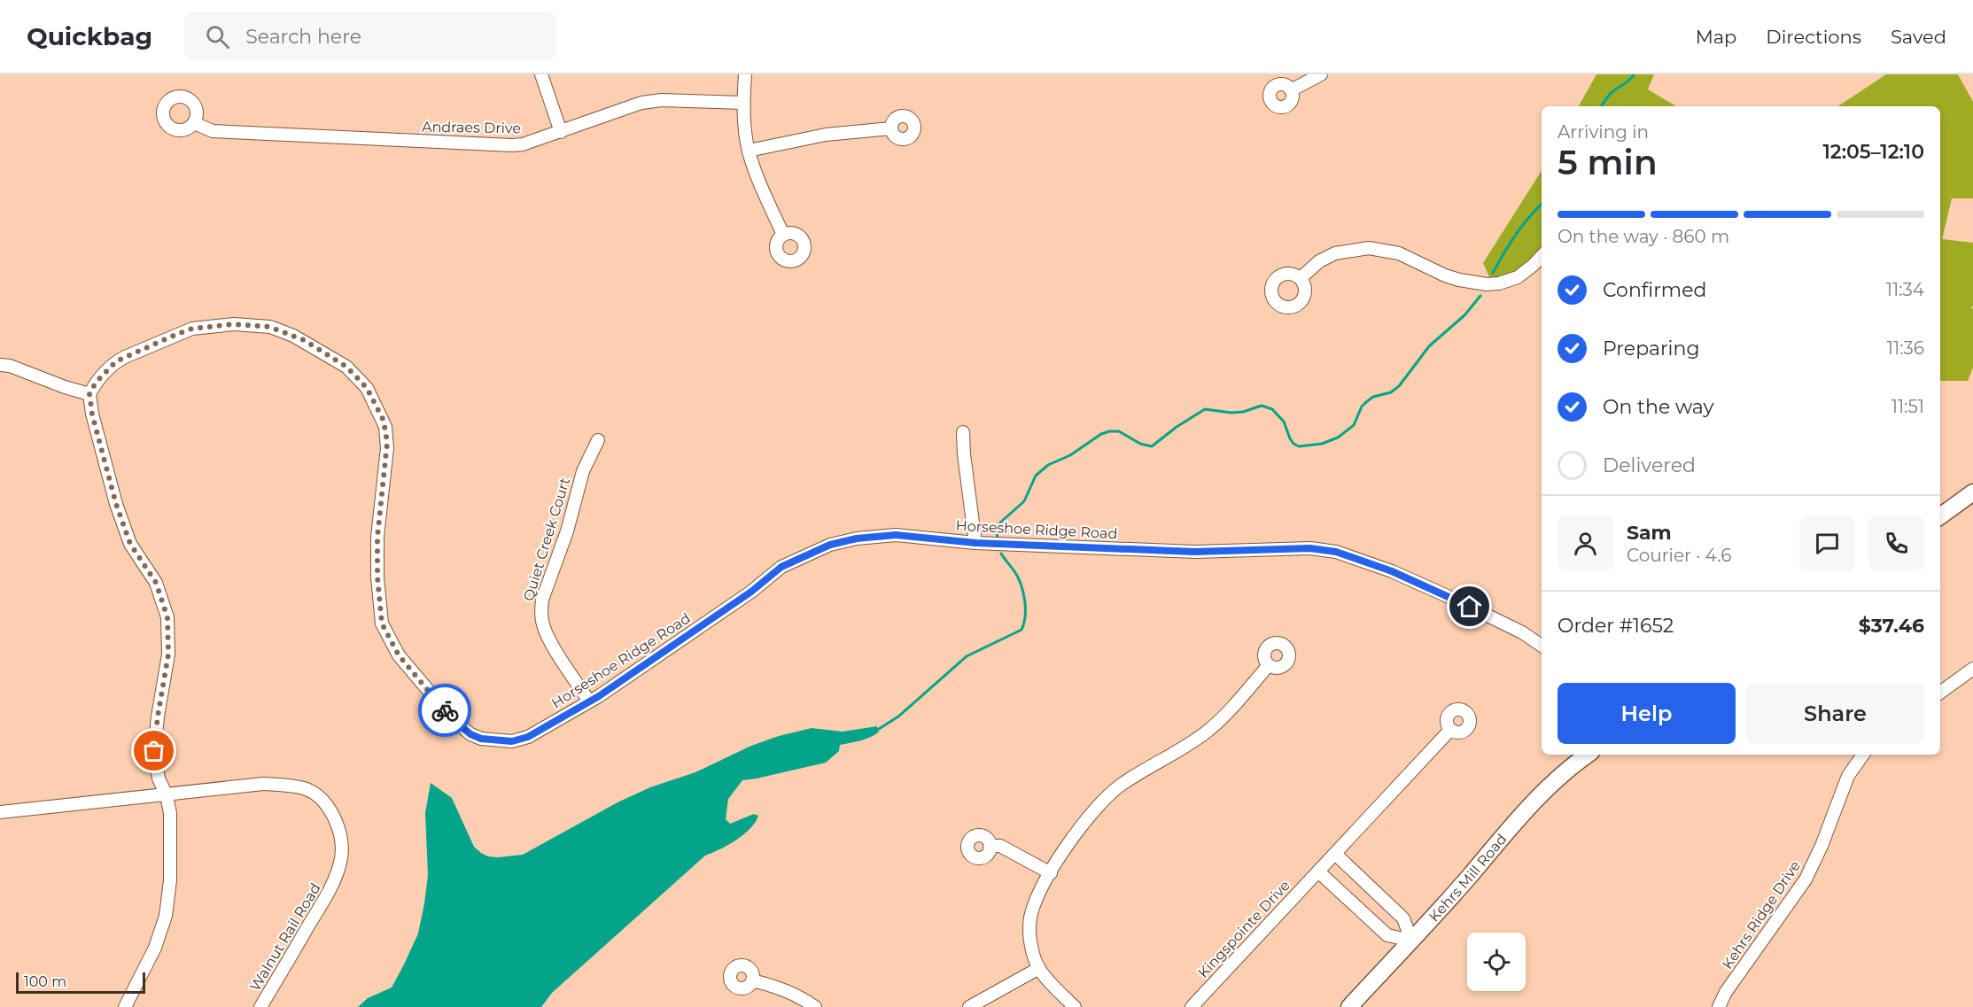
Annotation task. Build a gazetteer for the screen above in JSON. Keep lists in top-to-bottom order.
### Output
{
  "streets": {
    "main road": ["Kehrs Mill Road"],
    "street": [
      "Andraes Drive",
      "Horseshoe Ridge Road",
      "Quiet Creek Court",
      "Kehrs Ridge Drive",
      "Kingspointe Drive",
      "Walnut Rail Road"
    ]
  },
  "crossings": [
    ["Horseshoe Ridge Road", "Quiet Creek Court"]
  ],
  "scale_bar": "100 m",
  "page": {
    "header": "Quickbag",
    "search": "Search here",
    "nav": ["Map", "Directions", "Saved"],
    "heading": ["5 min", "Arriving in", "12:05–12:10"],
    "panel": [
      "Sam",
      "Courier · 4.6",
      "Order #1652",
      "$37.46"
    ],
    "bar": "On the way · 860 m",
    "list": [
      ["Confirmed", "11:34"],
      ["Preparing", "11:36"],
      ["On the way", "11:51"],
      "Delivered"
    ],
    "buttons": ["Help", "Share"],
    "scale": "100 m"
  }
}
